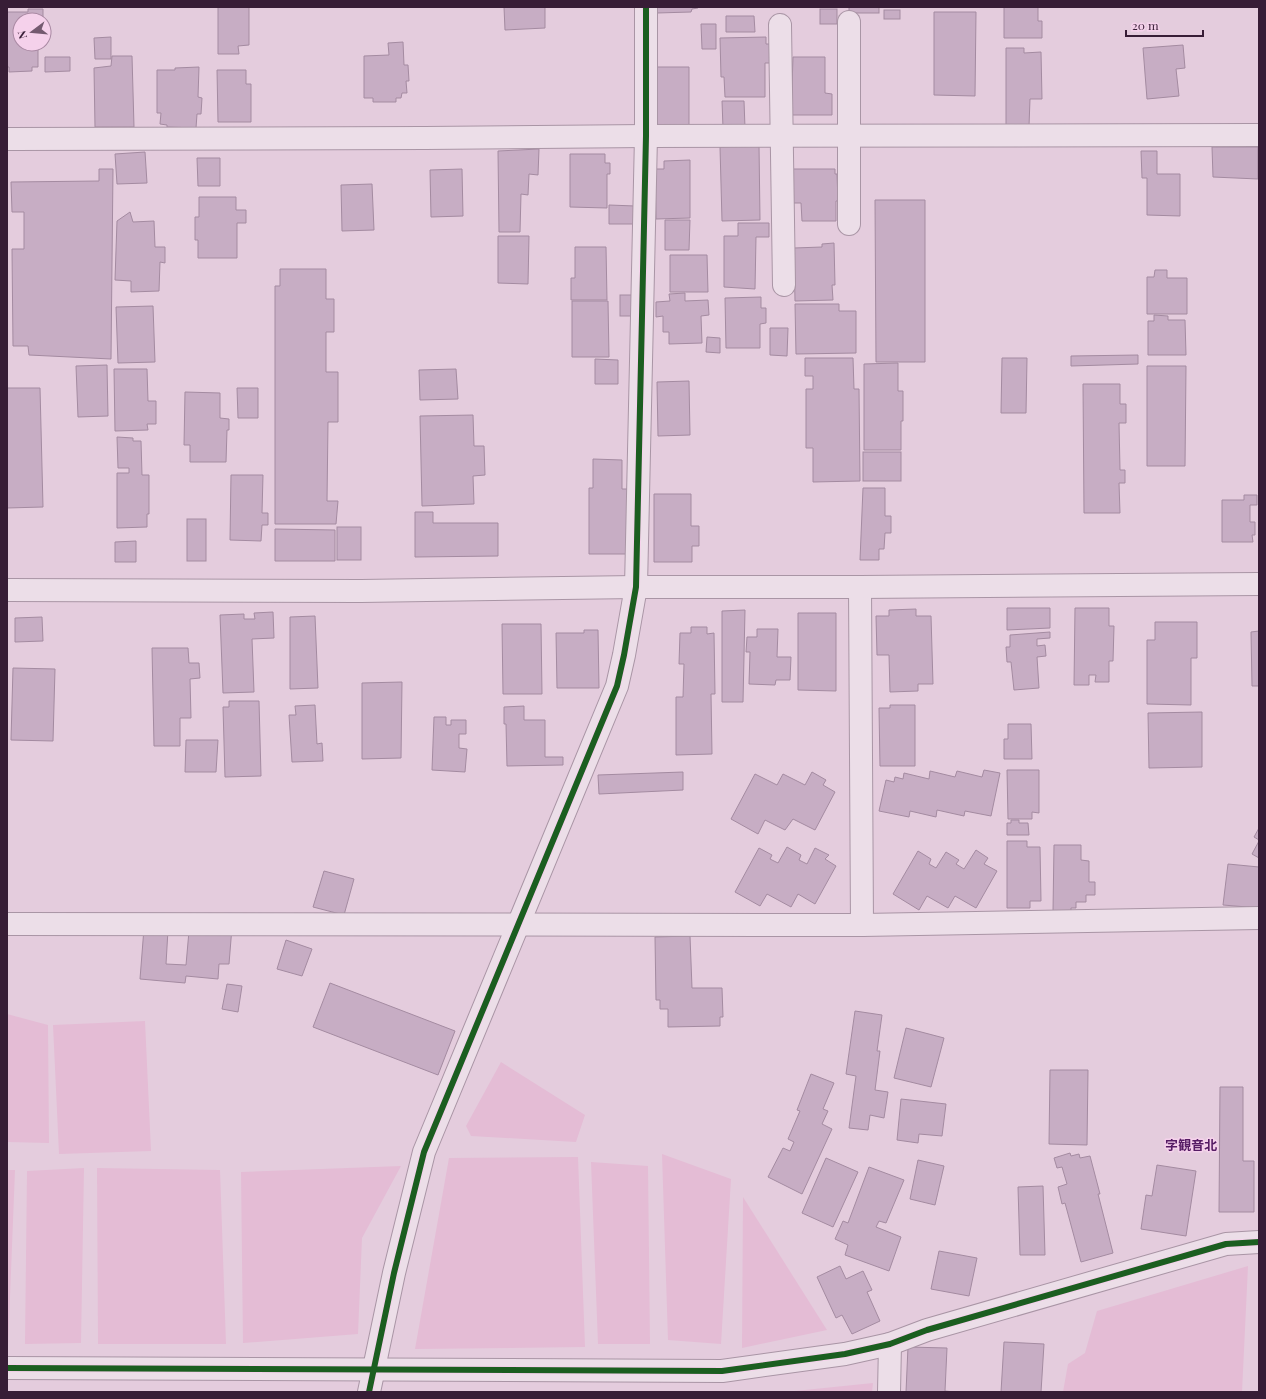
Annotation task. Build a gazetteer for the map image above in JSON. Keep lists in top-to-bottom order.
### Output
{
  "districts": ["字観音北"],
  "scale_bar": "20 m",
  "north": "left"
}
